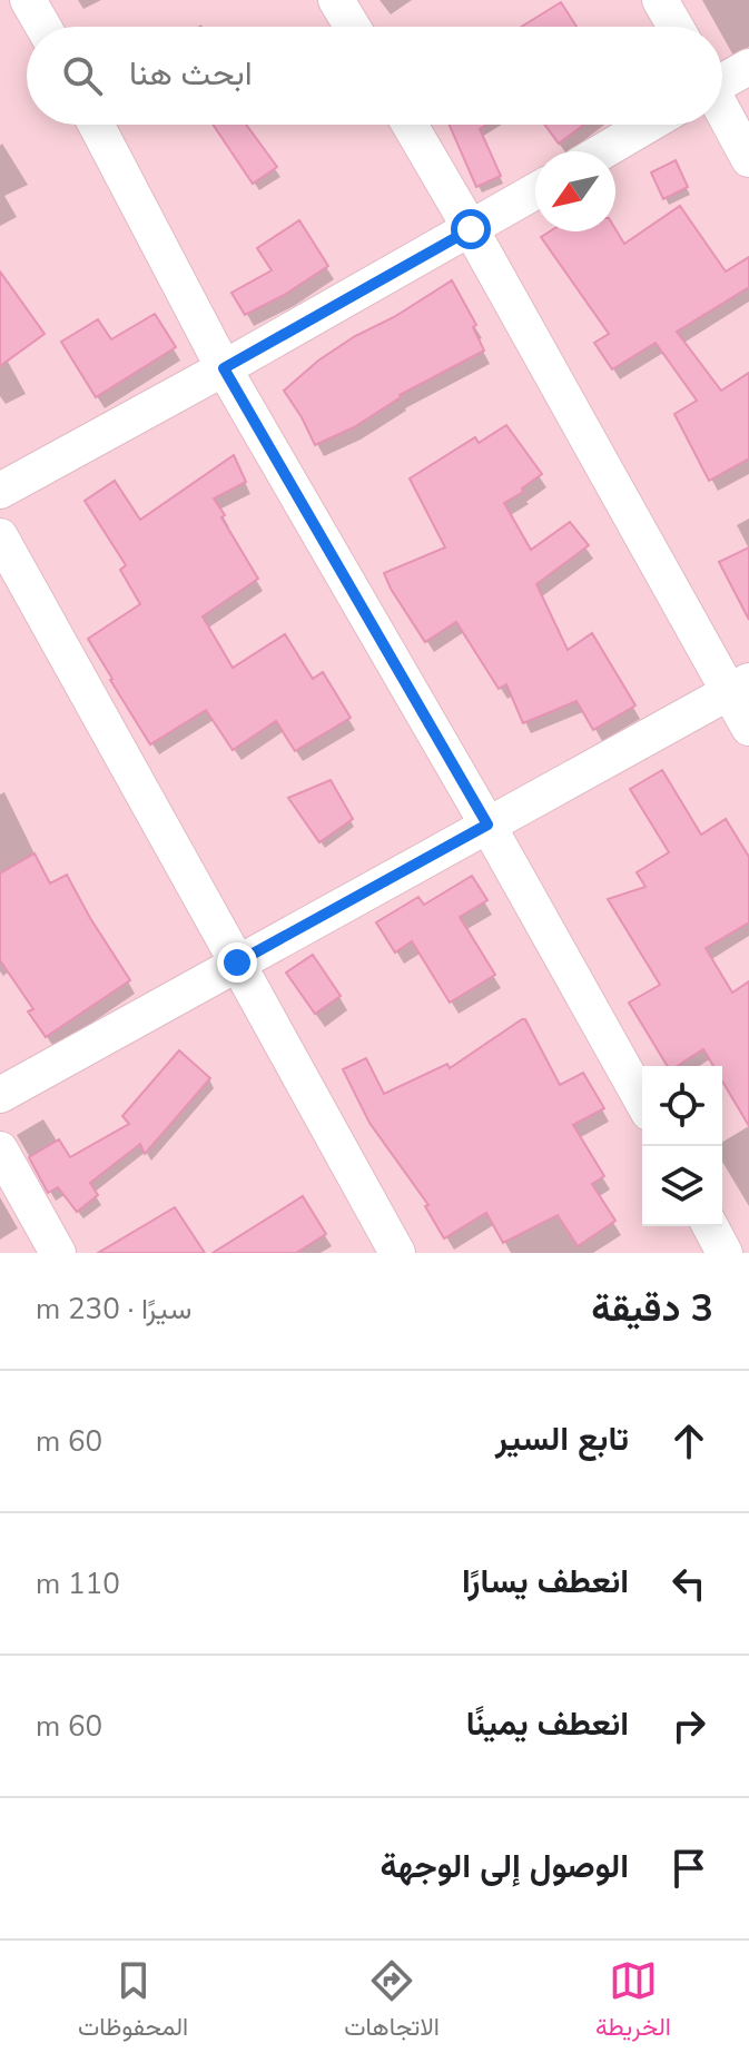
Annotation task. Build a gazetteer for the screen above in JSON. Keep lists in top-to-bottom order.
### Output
{
  "north": "bottom left",
  "page": {
    "search": "ابحث هنا",
    "heading": ["3 دقيقة", "سيرًا · 230 m"],
    "list": [
      ["تابع السير", "60 m"],
      ["انعطف يسارًا", "110 m"],
      ["انعطف يمينًا", "60 m"],
      "الوصول إلى الوجهة"
    ],
    "nav": ["الخريطة", "الاتجاهات", "المحفوظات"]
  }
}
